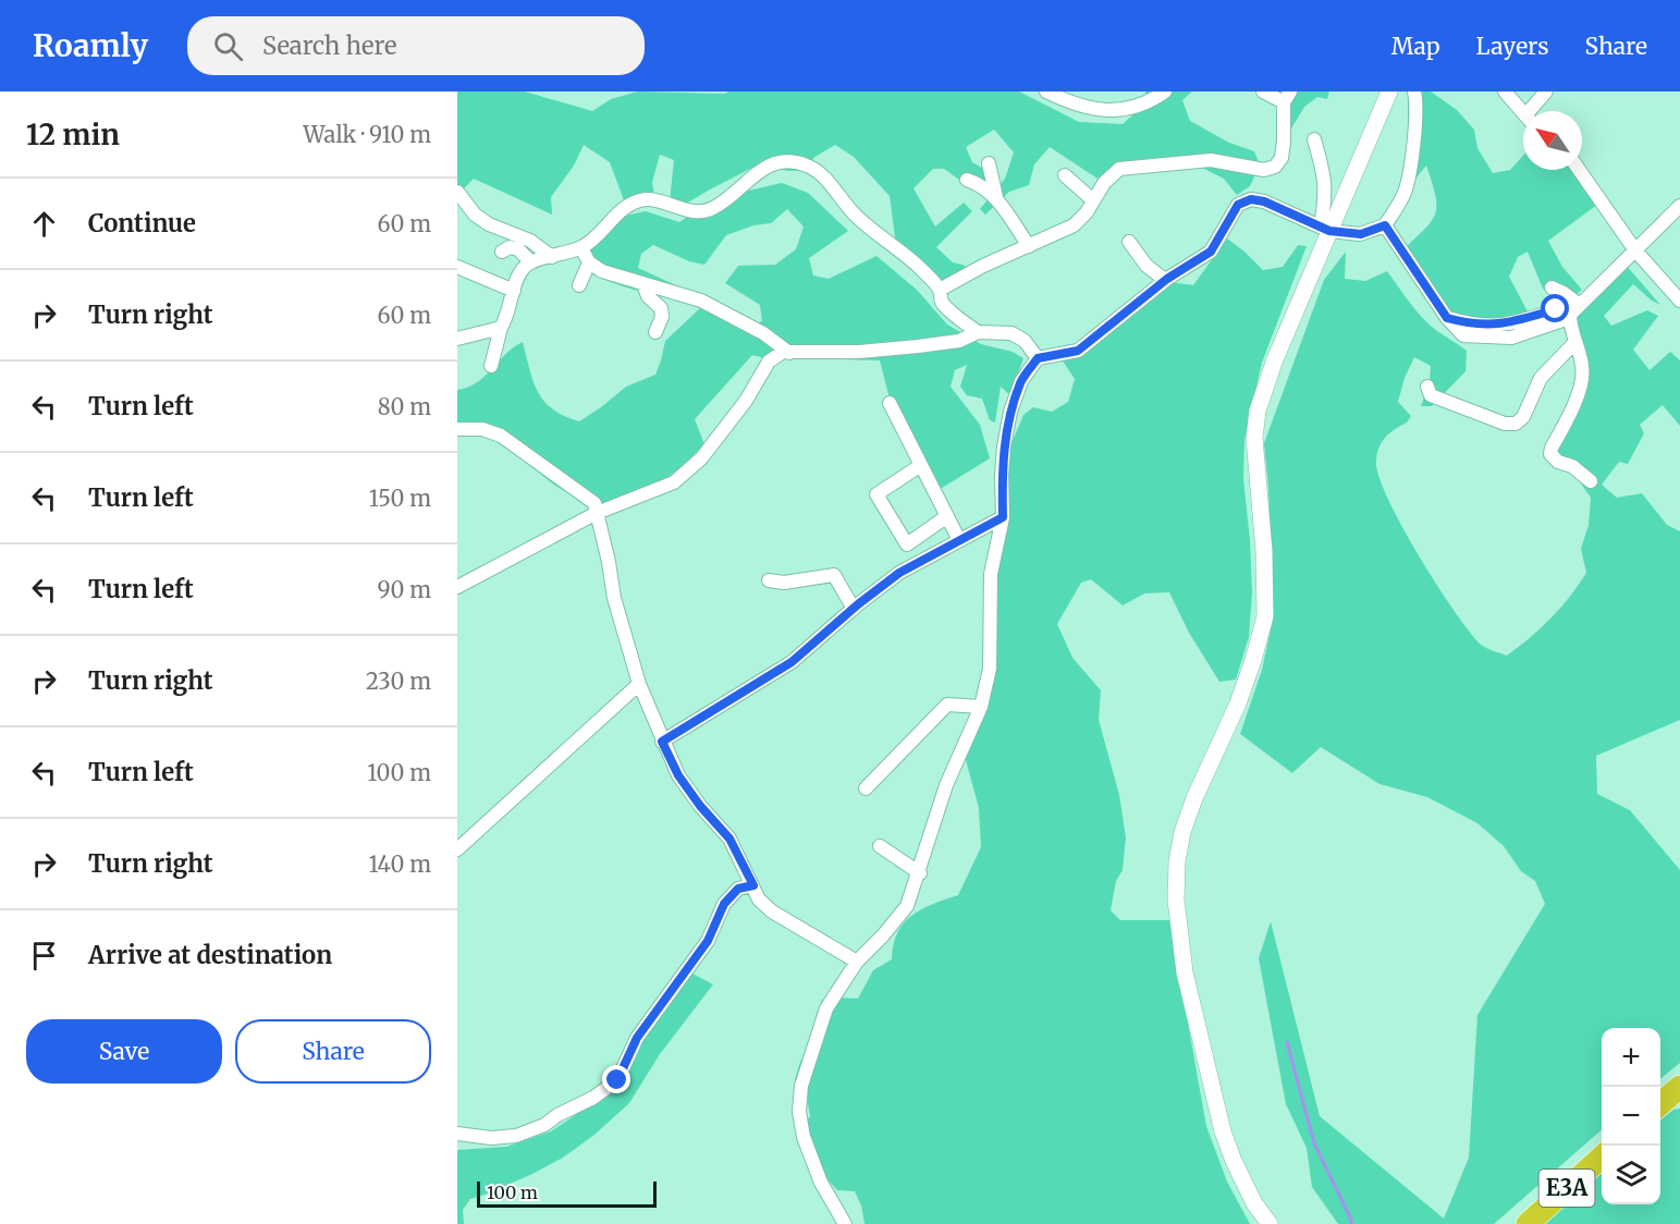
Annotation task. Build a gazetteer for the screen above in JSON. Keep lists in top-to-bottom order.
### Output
{
  "streets": {
    "highway": ["E3A"]
  },
  "scale_bar": "100 m",
  "north": "top left",
  "page": {
    "header": "Roamly",
    "search": "Search here",
    "nav": ["Map", "Layers", "Share"],
    "heading": ["12 min", "Walk · 910 m"],
    "list": [
      ["Continue", "60 m"],
      ["Turn right", "60 m"],
      ["Turn left", "80 m"],
      ["Turn left", "150 m"],
      ["Turn left", "90 m"],
      ["Turn right", "230 m"],
      ["Turn left", "100 m"],
      ["Turn right", "140 m"],
      "Arrive at destination"
    ],
    "buttons": ["Save", "Share"],
    "map_buttons": ["+", "−"],
    "scale": "100 m"
  }
}
